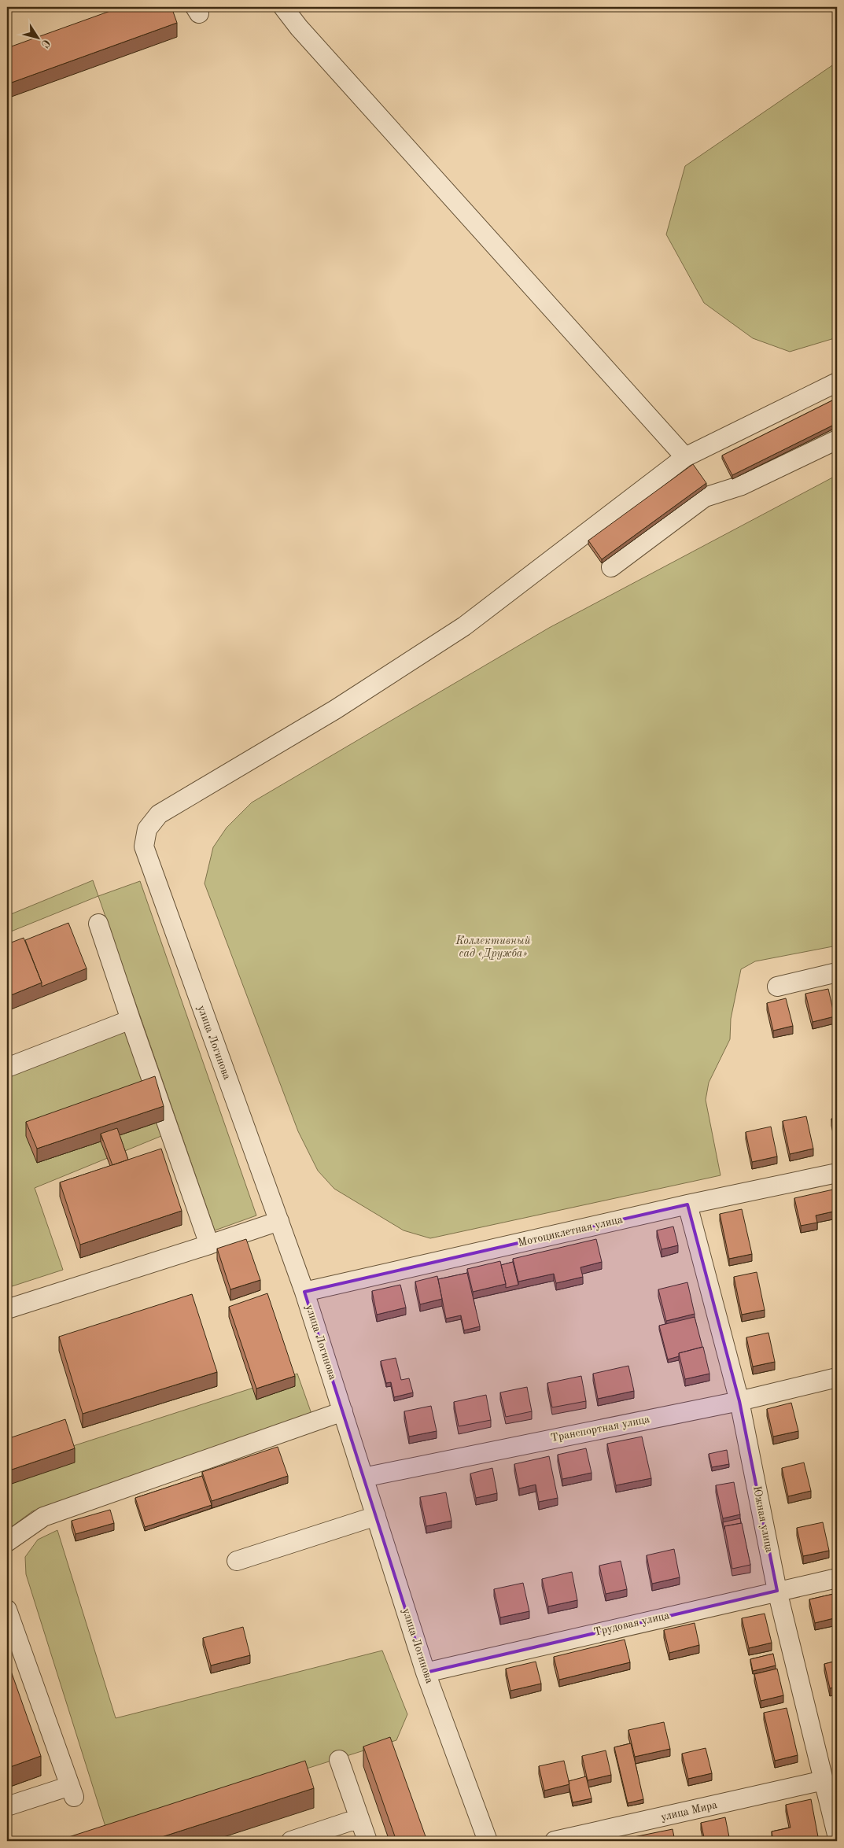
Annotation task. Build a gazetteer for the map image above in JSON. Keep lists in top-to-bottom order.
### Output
{
  "streets": {
    "street": [
      "улица Логинова",
      "Мотоциклетная улица",
      "Транспортная улица",
      "Южная улица",
      "Трудовая улица",
      "улица Мира"
    ]
  },
  "crossings": [
    ["улица Логинова", "Мотоциклетная улица"],
    ["улица Логинова", "Транспортная улица"],
    ["улица Логинова", "Трудовая улица"],
    ["Мотоциклетная улица", "Южная улица"],
    ["Транспортная улица", "Южная улица"],
    ["Южная улица", "Трудовая улица"],
    ["Южная улица", "улица Мира"]
  ],
  "parks": ["Коллективный сад «Дружба»"],
  "north": "bottom right"
}
